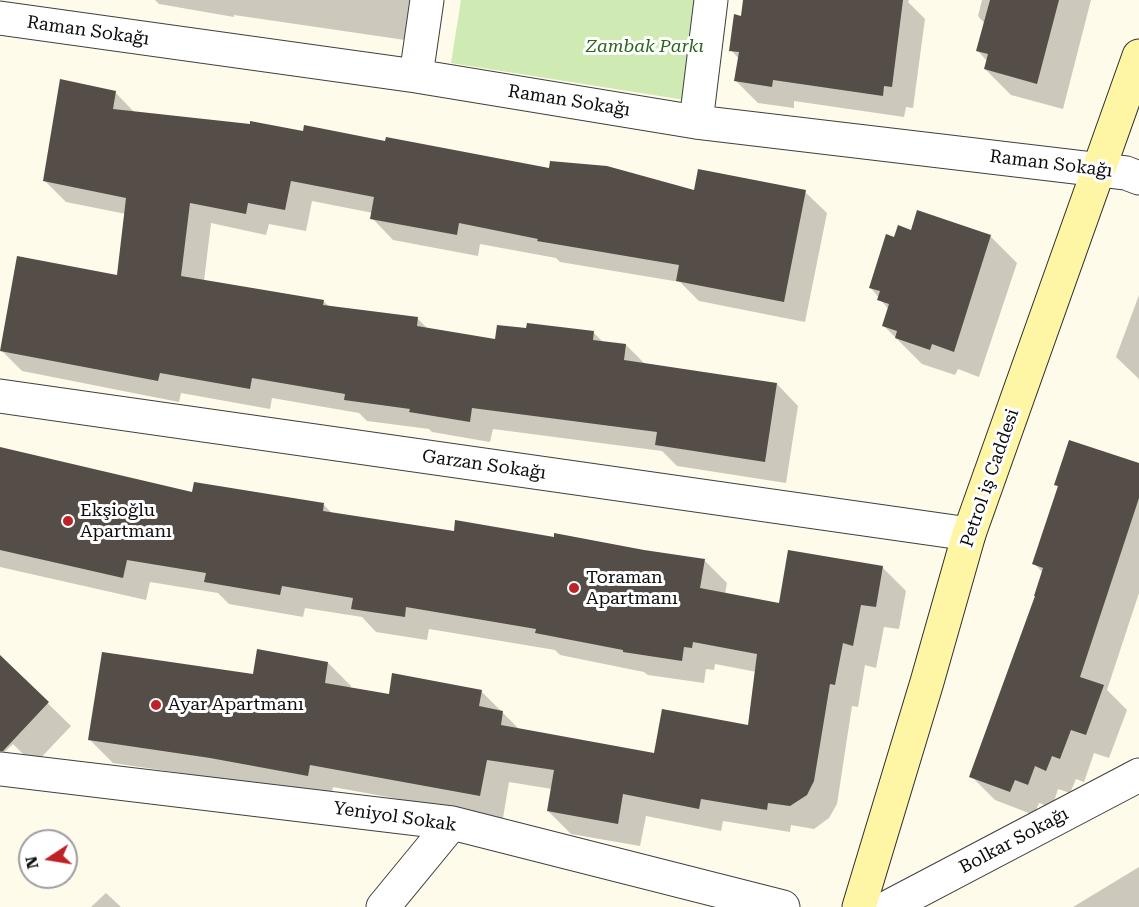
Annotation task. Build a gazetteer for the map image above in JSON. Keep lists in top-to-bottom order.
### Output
{
  "streets": {
    "street": [
      "Raman Sokağı",
      "Garzan Sokağı",
      "Petrol iş Caddesi",
      "Yeniyol Sokak",
      "Bolkar Sokağı"
    ]
  },
  "crossings": [
    ["Raman Sokağı", "Petrol iş Caddesi"],
    ["Garzan Sokağı", "Petrol iş Caddesi"]
  ],
  "parks": ["Zambak Parkı"],
  "places": ["Ekşioğlu Apartmanı", "Toraman Apartmanı", "Ayar Apartmanı"],
  "north": "left"
}
